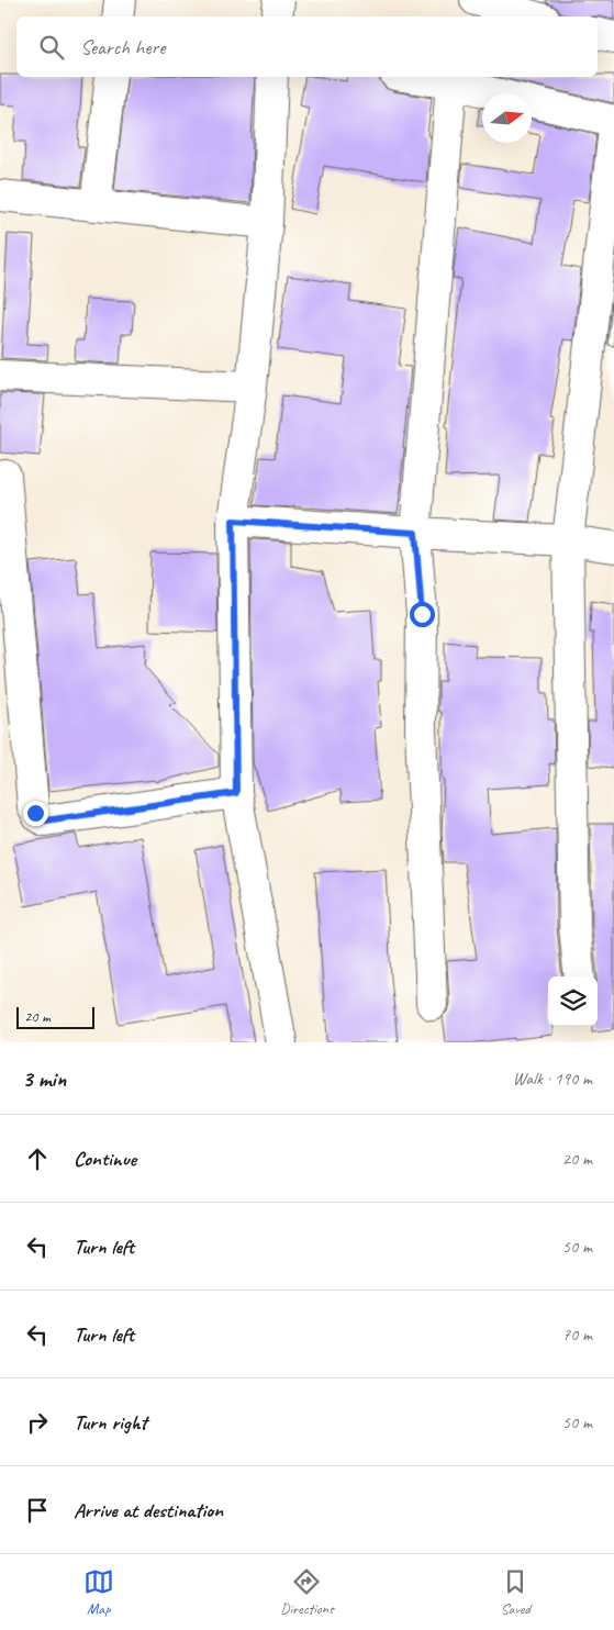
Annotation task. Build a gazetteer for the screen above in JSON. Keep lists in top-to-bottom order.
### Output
{
  "scale_bar": "20 m",
  "north": "right",
  "page": {
    "search": "Search here",
    "scale": "20 m",
    "heading": ["3 min", "Walk · 190 m"],
    "list": [
      ["Continue", "20 m"],
      ["Turn left", "50 m"],
      ["Turn left", "70 m"],
      ["Turn right", "50 m"],
      "Arrive at destination"
    ],
    "nav": ["Map", "Directions", "Saved"]
  }
}
